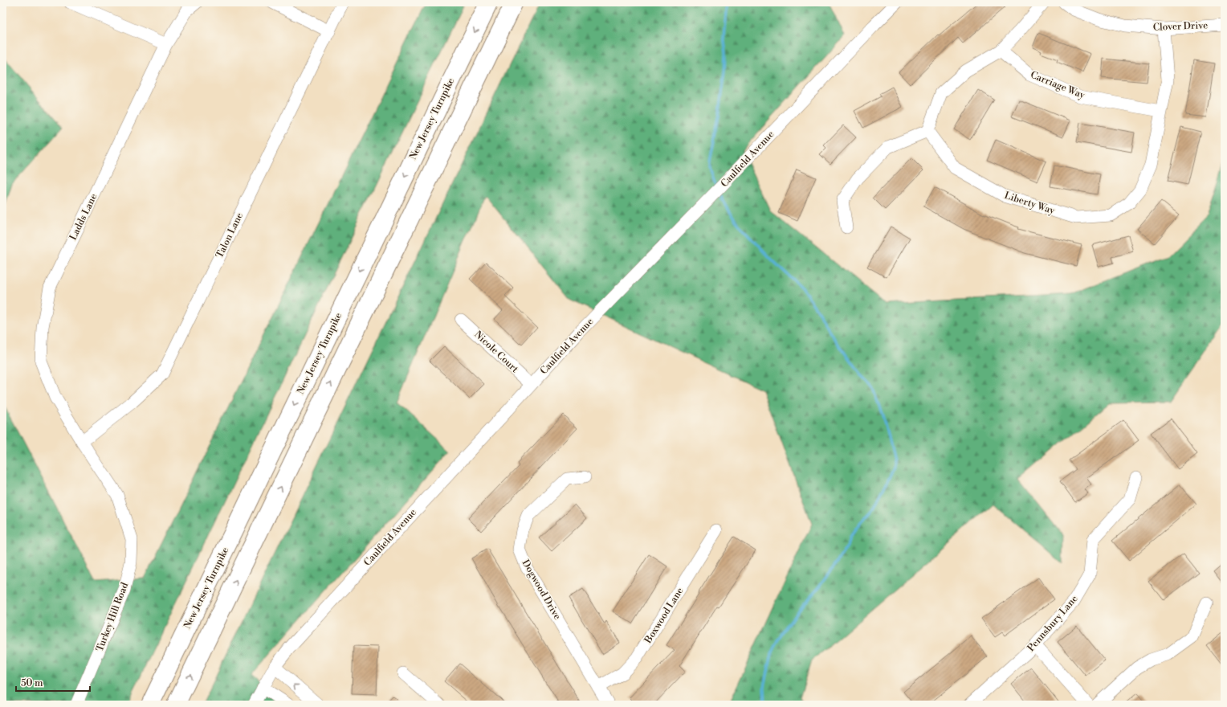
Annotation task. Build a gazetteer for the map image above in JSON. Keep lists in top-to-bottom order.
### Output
{
  "streets": {
    "highway": ["New Jersey Turnpike"],
    "street": [
      "Clover Drive",
      "Carriage Way",
      "Caulfield Avenue",
      "Liberty Way",
      "Ladds Lane",
      "Talon Lane",
      "Nicole Court",
      "Dogwood Drive",
      "Boxwood Lane",
      "Turkey Hill Road",
      "Pennsbury Lane"
    ]
  },
  "crossings": [
    ["Clover Drive", "Liberty Way"],
    ["Carriage Way", "Liberty Way"],
    ["Caulfield Avenue", "Nicole Court"],
    ["Ladds Lane", "Talon Lane"],
    ["Ladds Lane", "Turkey Hill Road"],
    ["Talon Lane", "Turkey Hill Road"],
    ["Dogwood Drive", "Boxwood Lane"]
  ],
  "scale_bar": "50 m"
}
